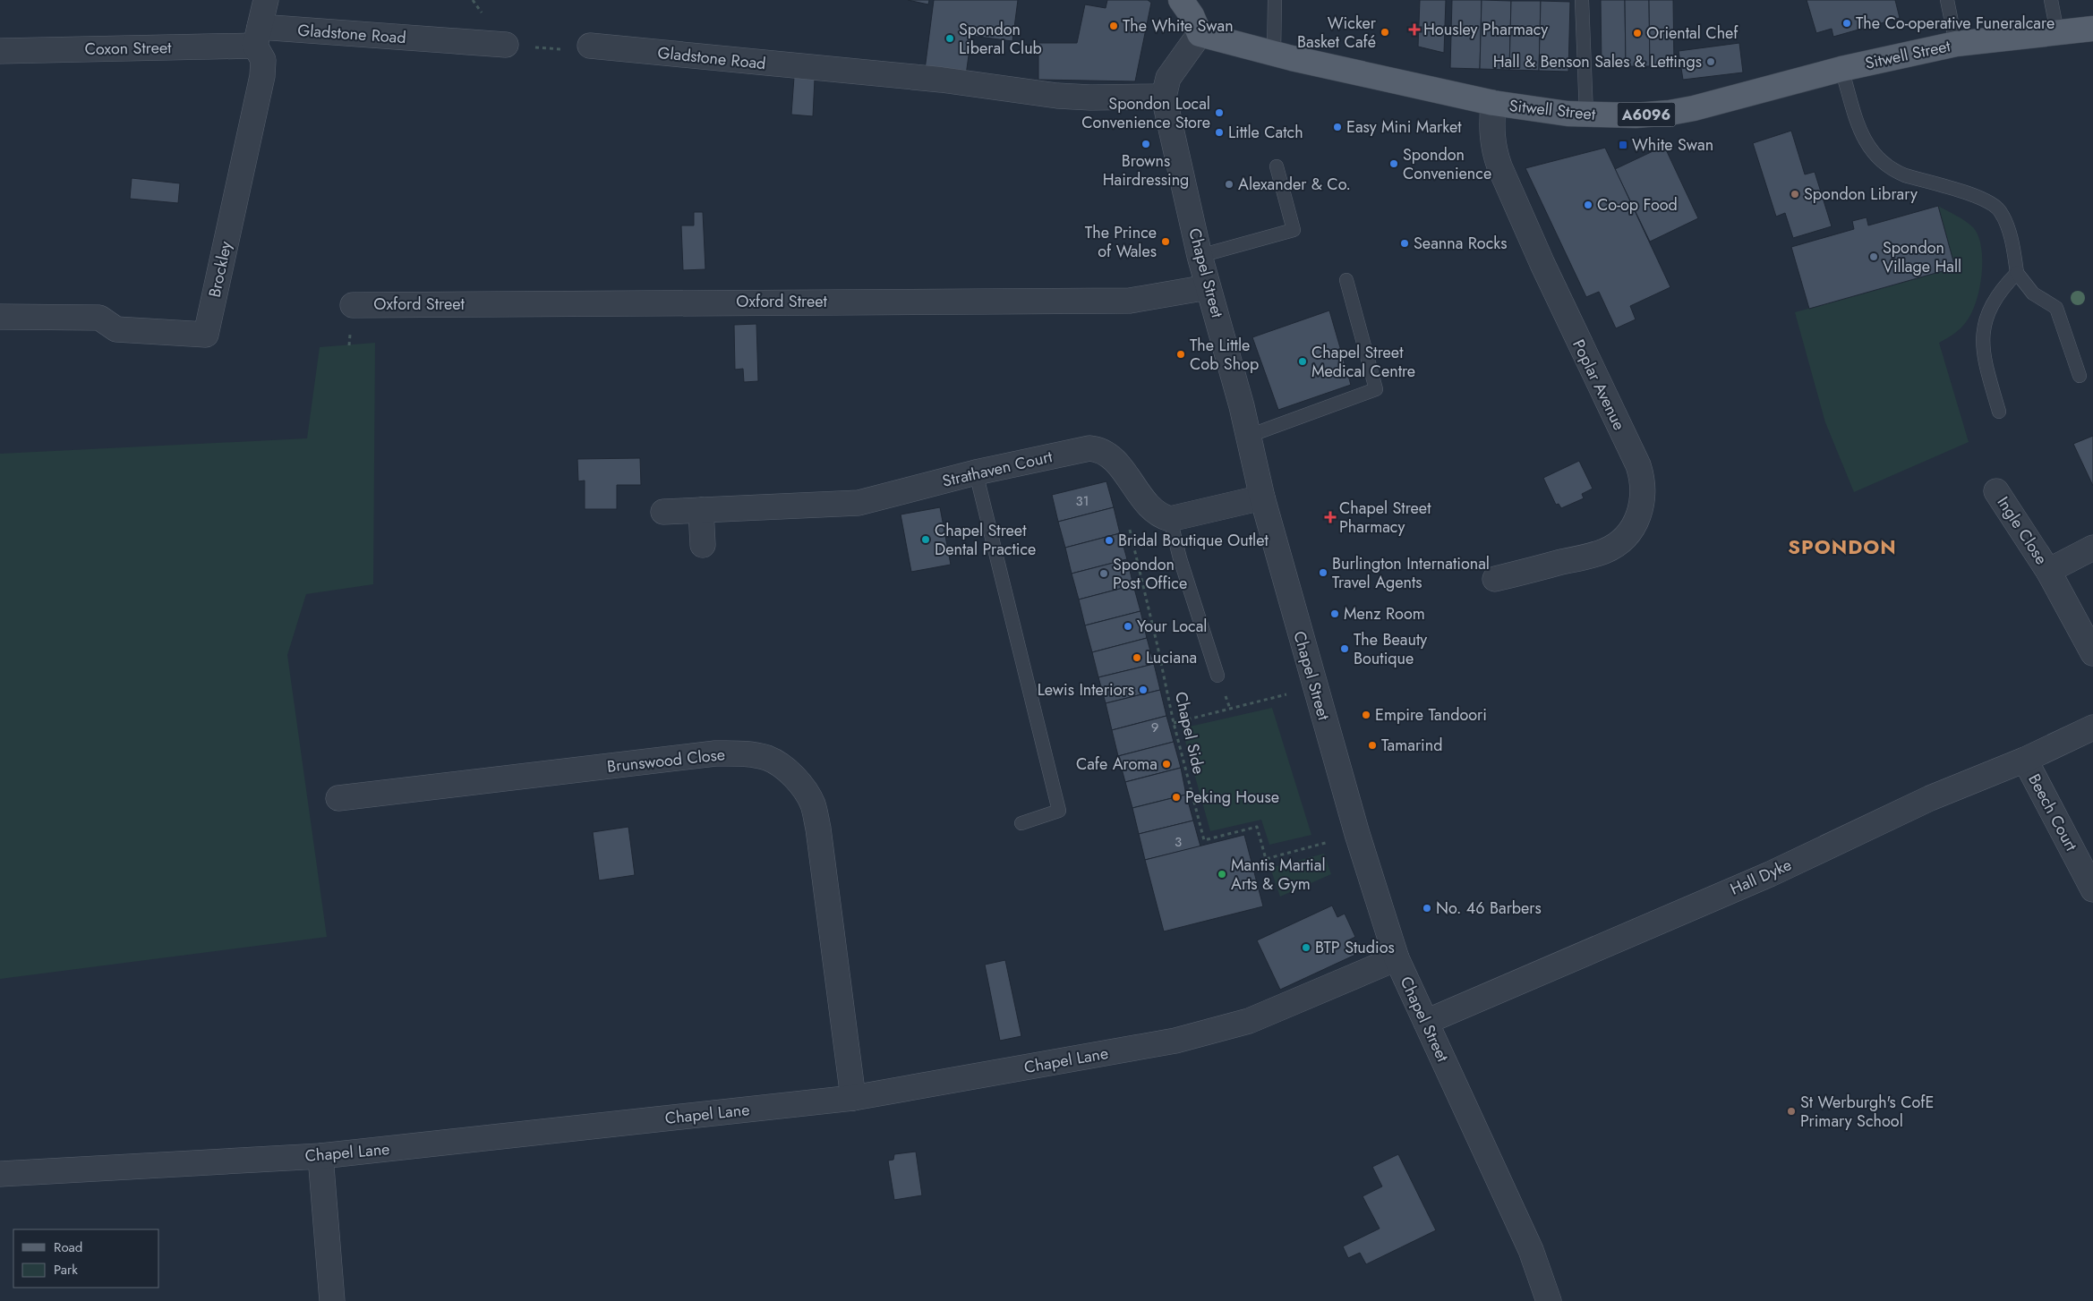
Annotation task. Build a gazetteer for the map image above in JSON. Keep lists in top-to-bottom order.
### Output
{
  "streets": {
    "main road": ["Sitwell Street", "A6096"],
    "street": [
      "Gladstone Road",
      "Coxon Street",
      "Brockley",
      "Chapel Street",
      "Oxford Street",
      "Poplar Avenue",
      "Strathaven Court",
      "Ingle Close",
      "Brunswood Close",
      "Beech Court",
      "Hall Dyke",
      "Chapel Lane"
    ],
    "path": ["Chapel Side"]
  },
  "crossings": [
    ["Gladstone Road", "Coxon Street"],
    ["Gladstone Road", "Brockley"],
    ["Gladstone Road", "Chapel Street"],
    ["Coxon Street", "Brockley"],
    ["Sitwell Street", "Chapel Street"],
    ["Sitwell Street", "Poplar Avenue"],
    ["Chapel Street", "Oxford Street"],
    ["Chapel Street", "Chapel Side"],
    ["Chapel Street", "Hall Dyke"],
    ["Chapel Street", "Chapel Lane"],
    ["Brunswood Close", "Chapel Lane"],
    ["Beech Court", "Hall Dyke"]
  ],
  "districts": ["SPONDON"],
  "places": {
    "other": [
      "The Co-operative Funeralcare",
      "The White Swan",
      "Wicker Basket Café",
      "Oriental Chef",
      "Spondon Liberal Club",
      "Hall & Benson Sales & Lettings",
      "Spondon Local Convenience Store",
      "Easy Mini Market",
      "Little Catch",
      "Browns Hairdressing",
      "Spondon Convenience",
      "Alexander & Co.",
      "Spondon Library",
      "Co-op Food",
      "The Prince of Wales",
      "Seanna Rocks",
      "Spondon Village Hall",
      "The Little Cob Shop",
      "Chapel Street Medical Centre",
      "Chapel Street Dental Practice",
      "Bridal Boutique Outlet",
      "Burlington International Travel Agents",
      "Spondon Post Office",
      "Menz Room",
      "Your Local",
      "The Beauty Boutique",
      "Luciana",
      "Lewis Interiors",
      "Empire Tandoori",
      "Tamarind",
      "Cafe Aroma",
      "Peking House",
      "Mantis Martial Arts & Gym",
      "No. 46 Barbers",
      "BTP Studios",
      "St Werburgh's CofE Primary School"
    ],
    "health": ["Housley Pharmacy", "Chapel Street Pharmacy"],
    "transit": ["White Swan"]
  },
  "house_numbers": ["31", "9", "3"],
  "legend": ["Road", "Park"]
}
